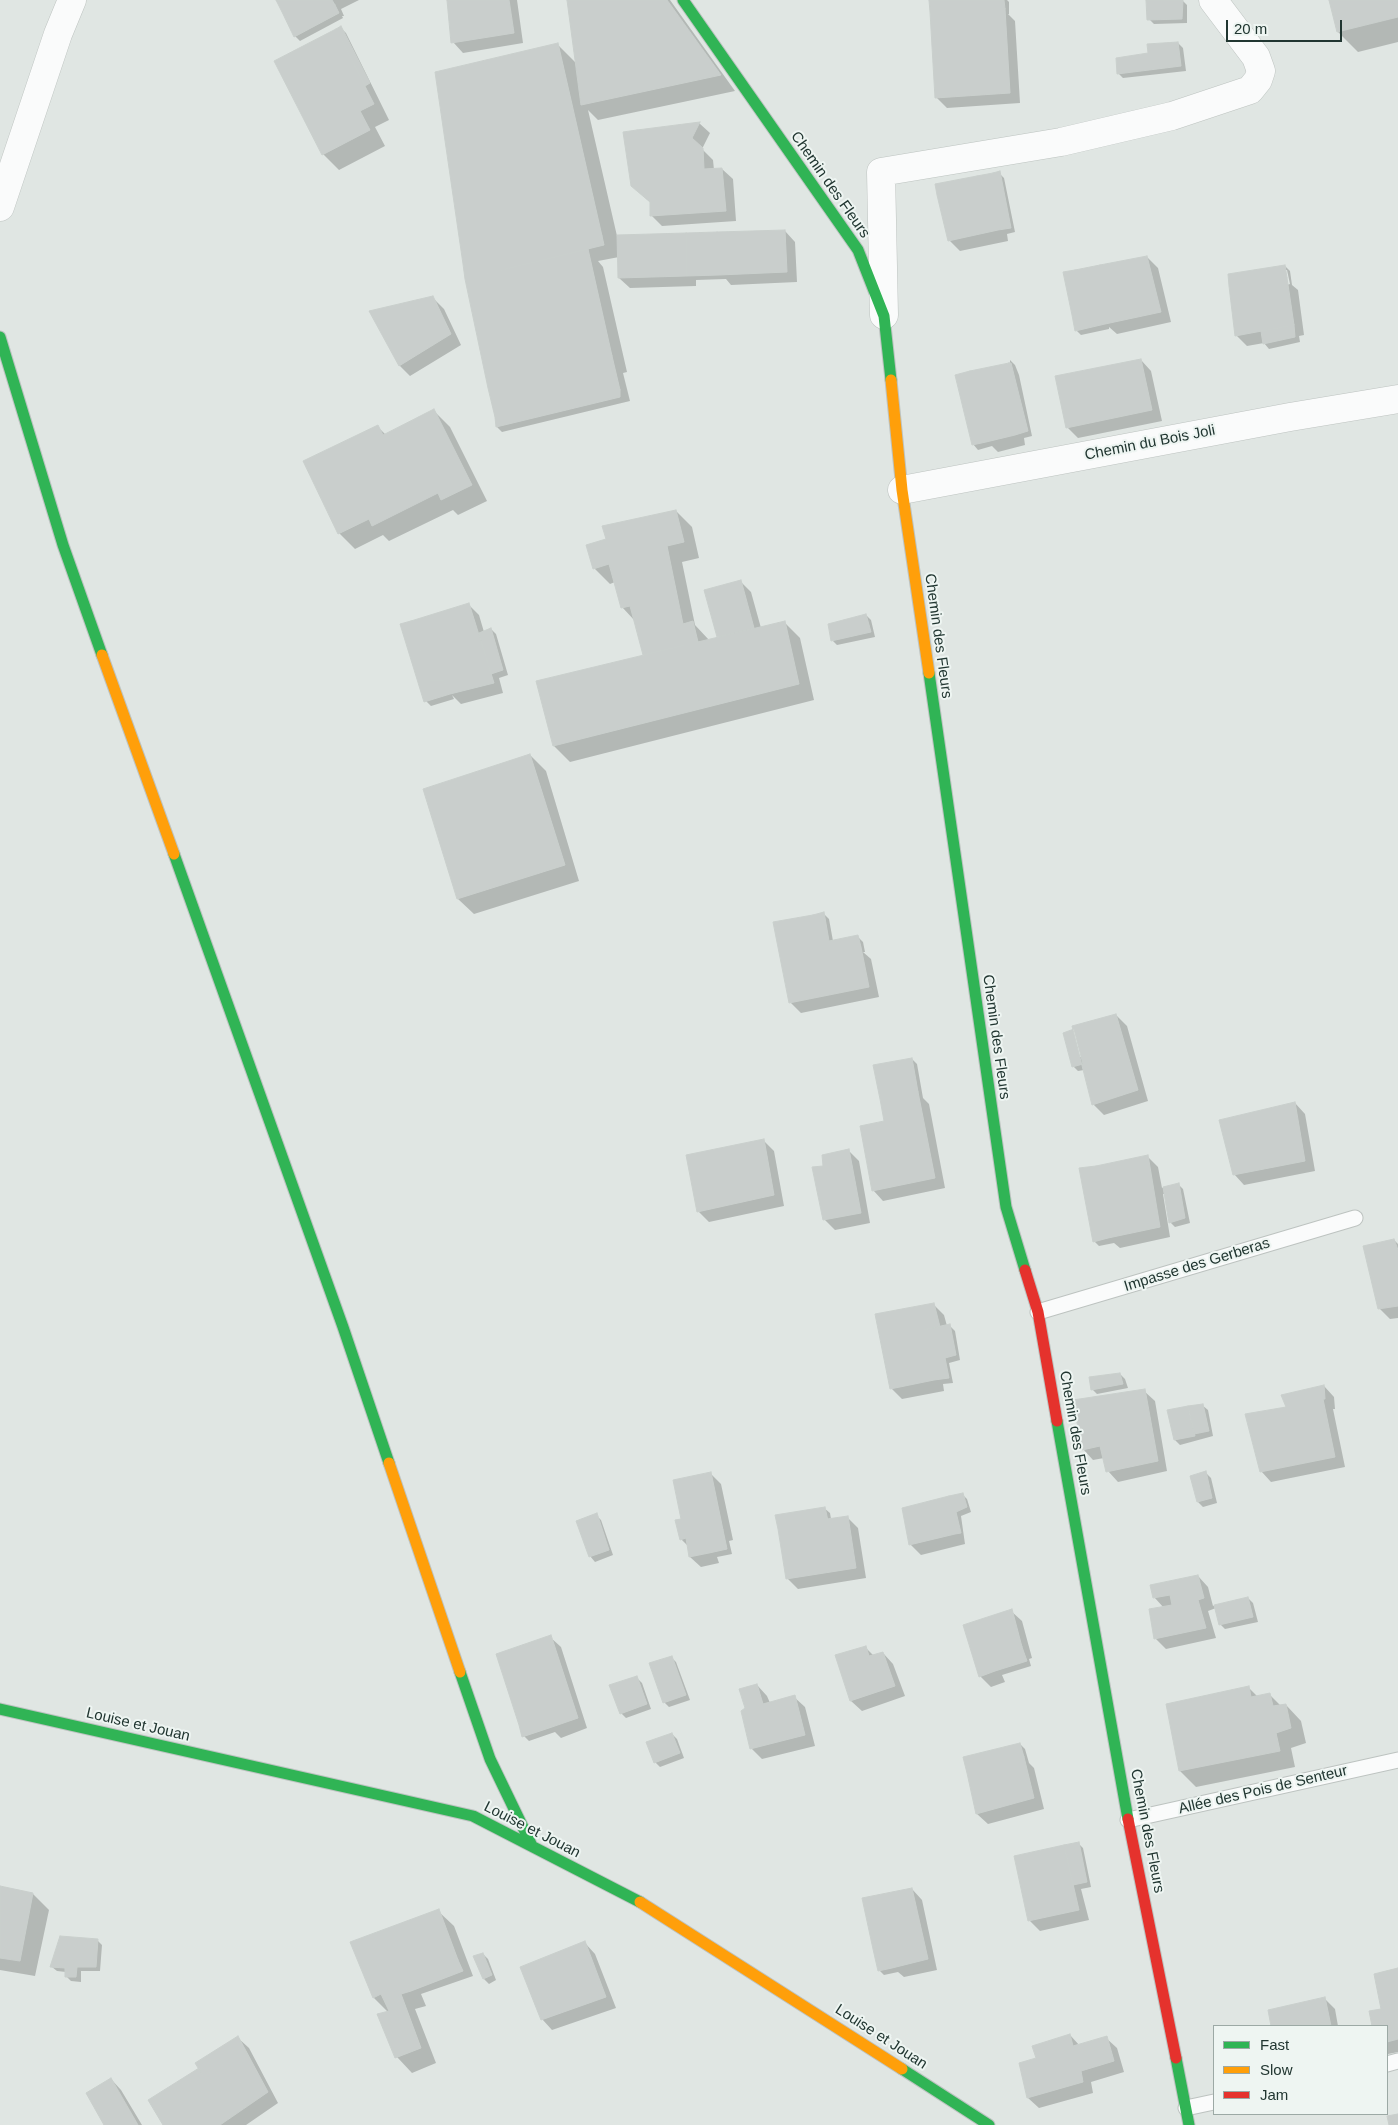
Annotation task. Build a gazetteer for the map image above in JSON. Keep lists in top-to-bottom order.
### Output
{
  "streets": {
    "street": ["Chemin des Fleurs", "Chemin du Bois Joli", "Louise et Jouan"],
    "lane": ["Impasse des Gerberas", "Allée des Pois de Senteur"]
  },
  "crossings": [
    ["Chemin des Fleurs", "Chemin du Bois Joli"],
    ["Chemin des Fleurs", "Impasse des Gerberas"],
    ["Chemin des Fleurs", "Allée des Pois de Senteur"]
  ],
  "legend": ["Fast", "Slow", "Jam"],
  "scale_bar": "20 m"
}
